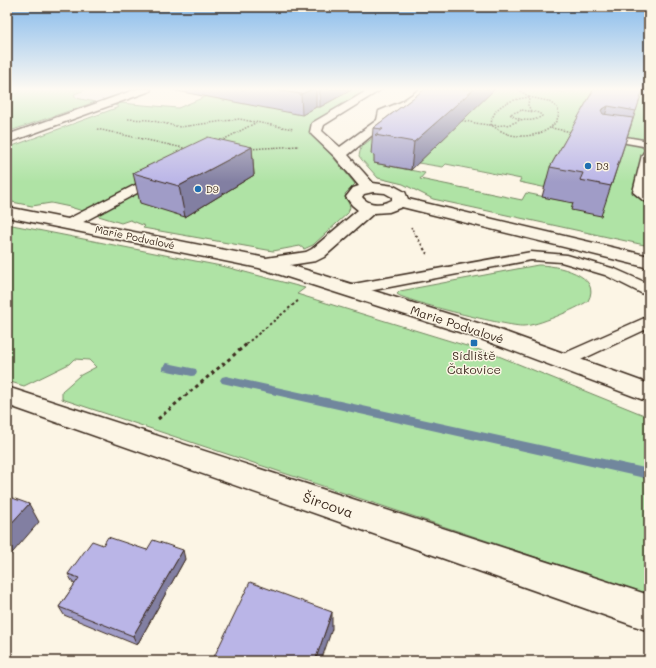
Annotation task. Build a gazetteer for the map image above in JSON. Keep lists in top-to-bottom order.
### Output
{
  "streets": {
    "street": ["Marie Podvalové", "Šircova"]
  },
  "places": {
    "other": ["D3", "D9"],
    "transit": ["Sídliště Čakovice"]
  }
}
